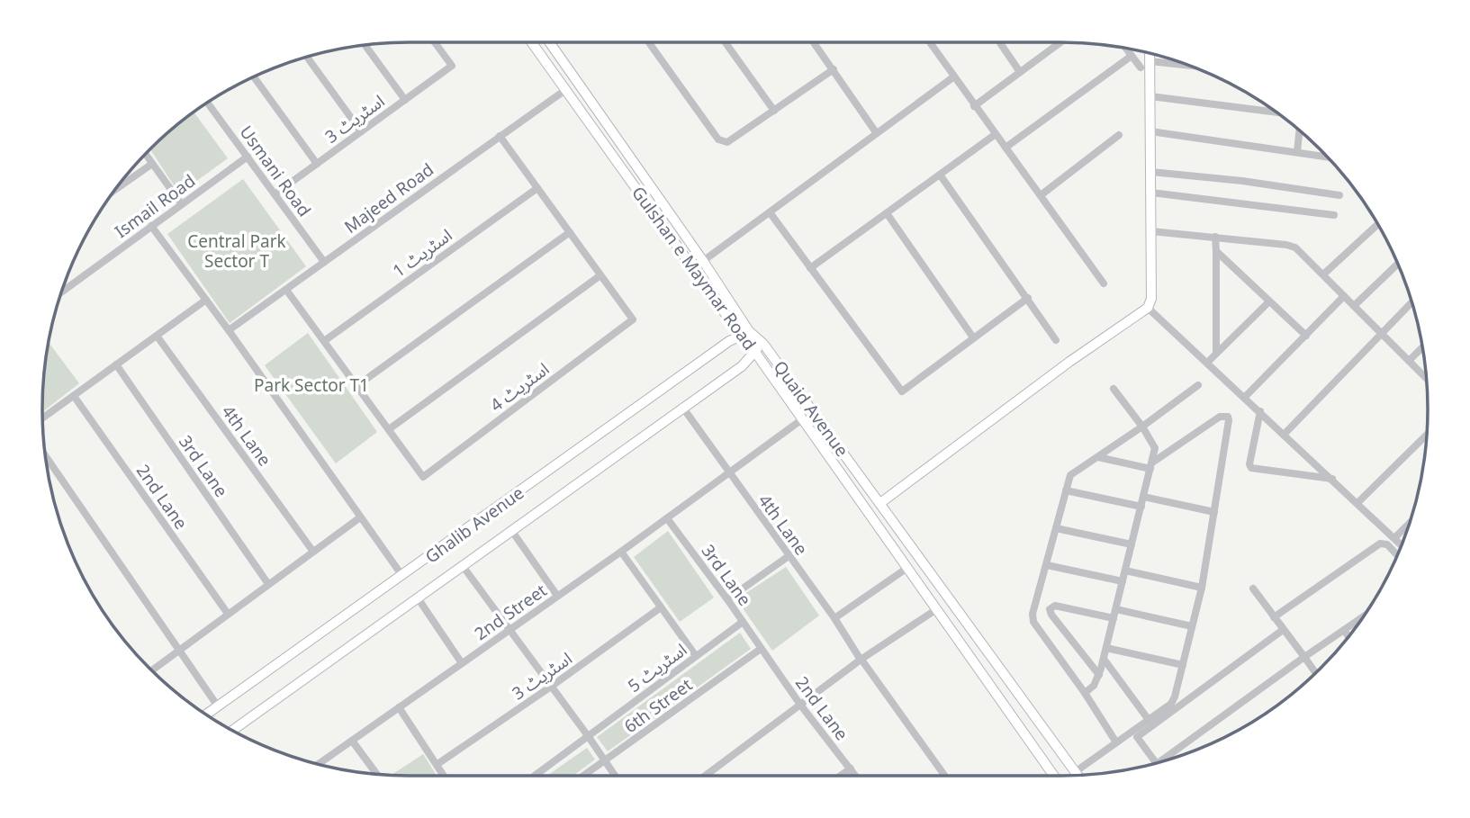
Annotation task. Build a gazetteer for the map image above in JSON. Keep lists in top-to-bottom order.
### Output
{
  "streets": {
    "street": [
      "اسٹریٹ 3",
      "Usmani Road",
      "Majeed Road",
      "Ismail Road",
      "اسٹریٹ 1",
      "Gulshan e Maymar Road",
      "اسٹریٹ 4",
      "Quaid Avenue",
      "4th Lane",
      "3rd Lane",
      "2nd Lane",
      "Ghalib Avenue",
      "2nd Street",
      "اسٹریٹ 5",
      "6th Street"
    ]
  },
  "crossings": [
    ["اسٹریٹ 3", "Usmani Road"],
    ["Usmani Road", "Majeed Road"],
    ["Usmani Road", "Ismail Road"],
    ["Majeed Road", "Gulshan e Maymar Road"],
    ["Gulshan e Maymar Road", "Quaid Avenue"],
    ["Gulshan e Maymar Road", "Ghalib Avenue"],
    ["Quaid Avenue", "Ghalib Avenue"],
    ["4th Lane", "Ghalib Avenue"],
    ["4th Lane", "2nd Street"],
    ["3rd Lane", "2nd Lane"],
    ["3rd Lane", "2nd Street"],
    ["3rd Lane", "اسٹریٹ 5"],
    ["3rd Lane", "6th Street"],
    ["2nd Lane", "6th Street"]
  ],
  "parks": ["Central Park Sector T", "Park Sector T1"]
}
